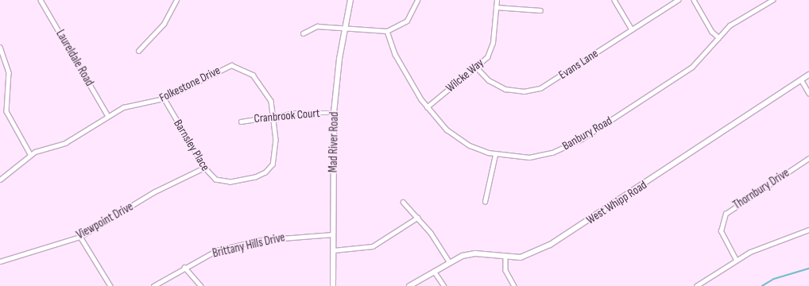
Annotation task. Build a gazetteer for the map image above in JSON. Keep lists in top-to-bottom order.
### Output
{
  "streets": {
    "street": [
      "Laureldale Road",
      "Evans Lane",
      "Wilcke Way",
      "Folkestone Drive",
      "Cranbrook Court",
      "Banbury Road",
      "Mad River Road",
      "Barnsley Place",
      "Thornbury Drive",
      "West Whipp Road",
      "Viewpoint Drive",
      "Brittany Hills Drive"
    ]
  },
  "crossings": [
    ["Laureldale Road", "Folkestone Drive"],
    ["Evans Lane", "Wilcke Way"],
    ["Wilcke Way", "Banbury Road"],
    ["Folkestone Drive", "Cranbrook Court"],
    ["Folkestone Drive", "Barnsley Place"],
    ["Folkestone Drive", "Viewpoint Drive"],
    ["Cranbrook Court", "Mad River Road"],
    ["Cranbrook Court", "Barnsley Place"],
    ["Cranbrook Court", "Viewpoint Drive"],
    ["Mad River Road", "Brittany Hills Drive"],
    ["Barnsley Place", "Viewpoint Drive"]
  ]
}
